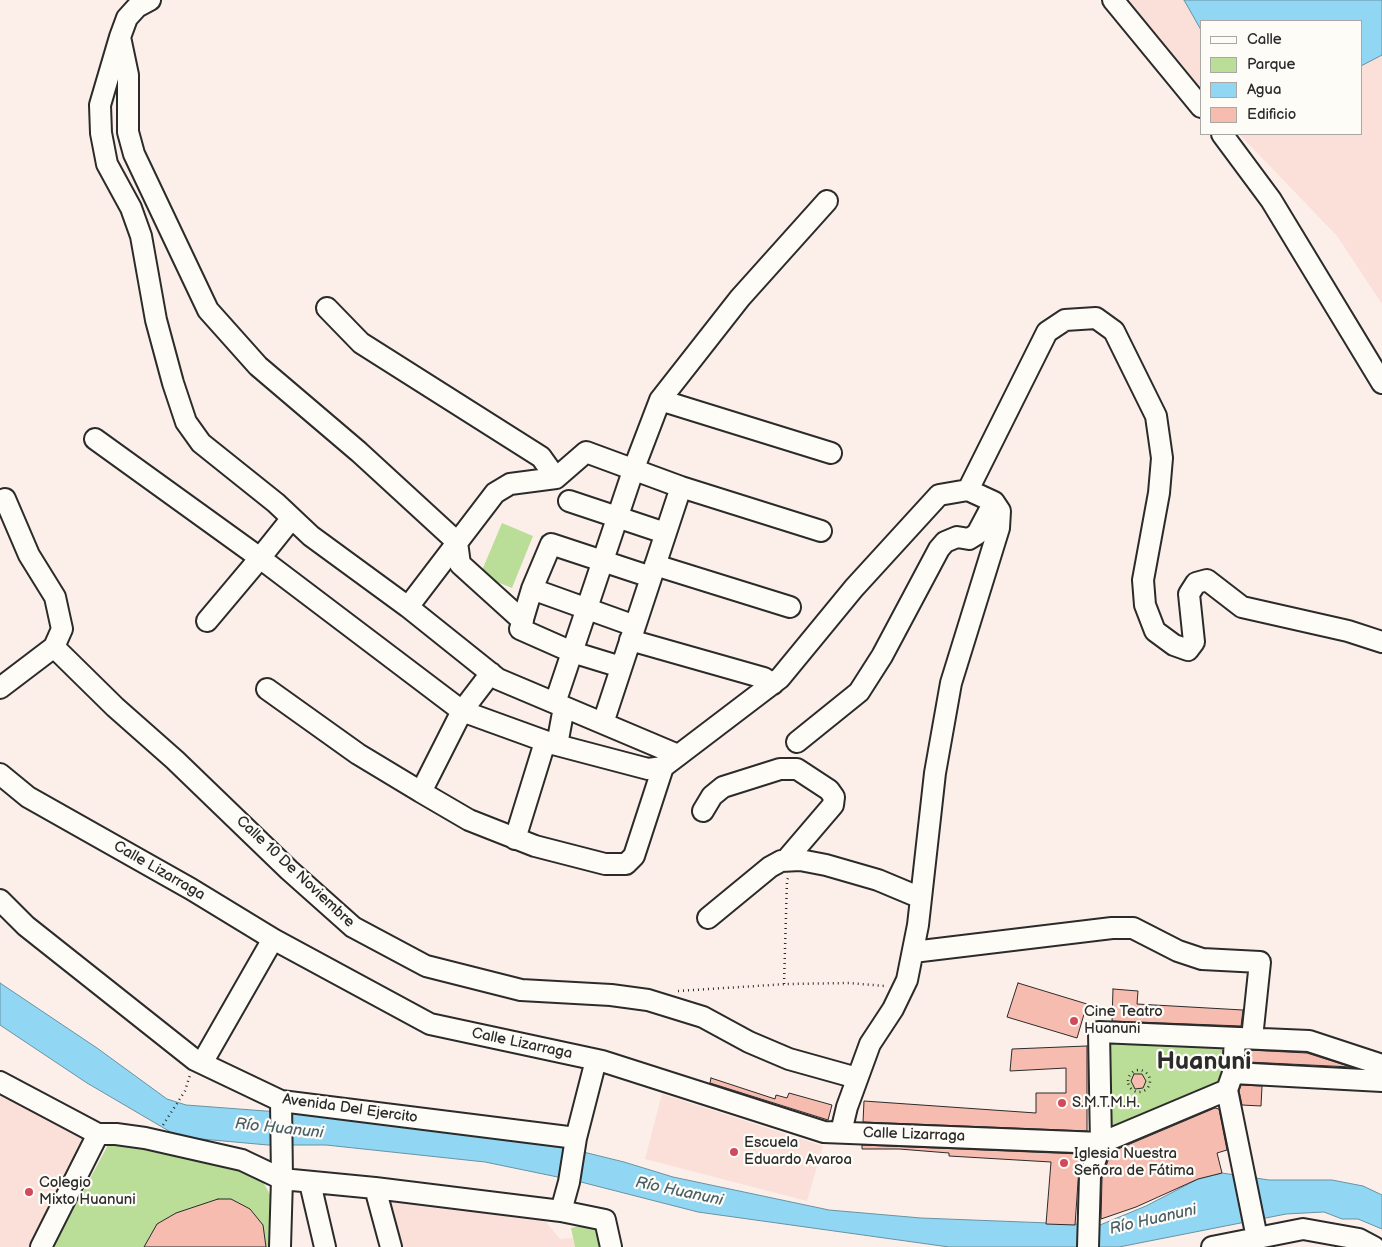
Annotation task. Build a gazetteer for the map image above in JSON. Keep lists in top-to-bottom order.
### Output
{
  "streets": {
    "street": ["Calle Lizarraga", "Calle 10 De Noviembre", "Avenida Del Ejercito"]
  },
  "districts": ["Huanuni"],
  "water": ["Río Huanuni"],
  "places": [
    "Cine Teatro Huanuni",
    "S.M.T.M.H.",
    "Escuela Eduardo Avaroa",
    "Iglesia Nuestra Señora de Fátima",
    "Colegio Mixto Huanuni"
  ],
  "legend": [
    "Calle",
    "Parque",
    "Agua",
    "Edificio"
  ]
}
